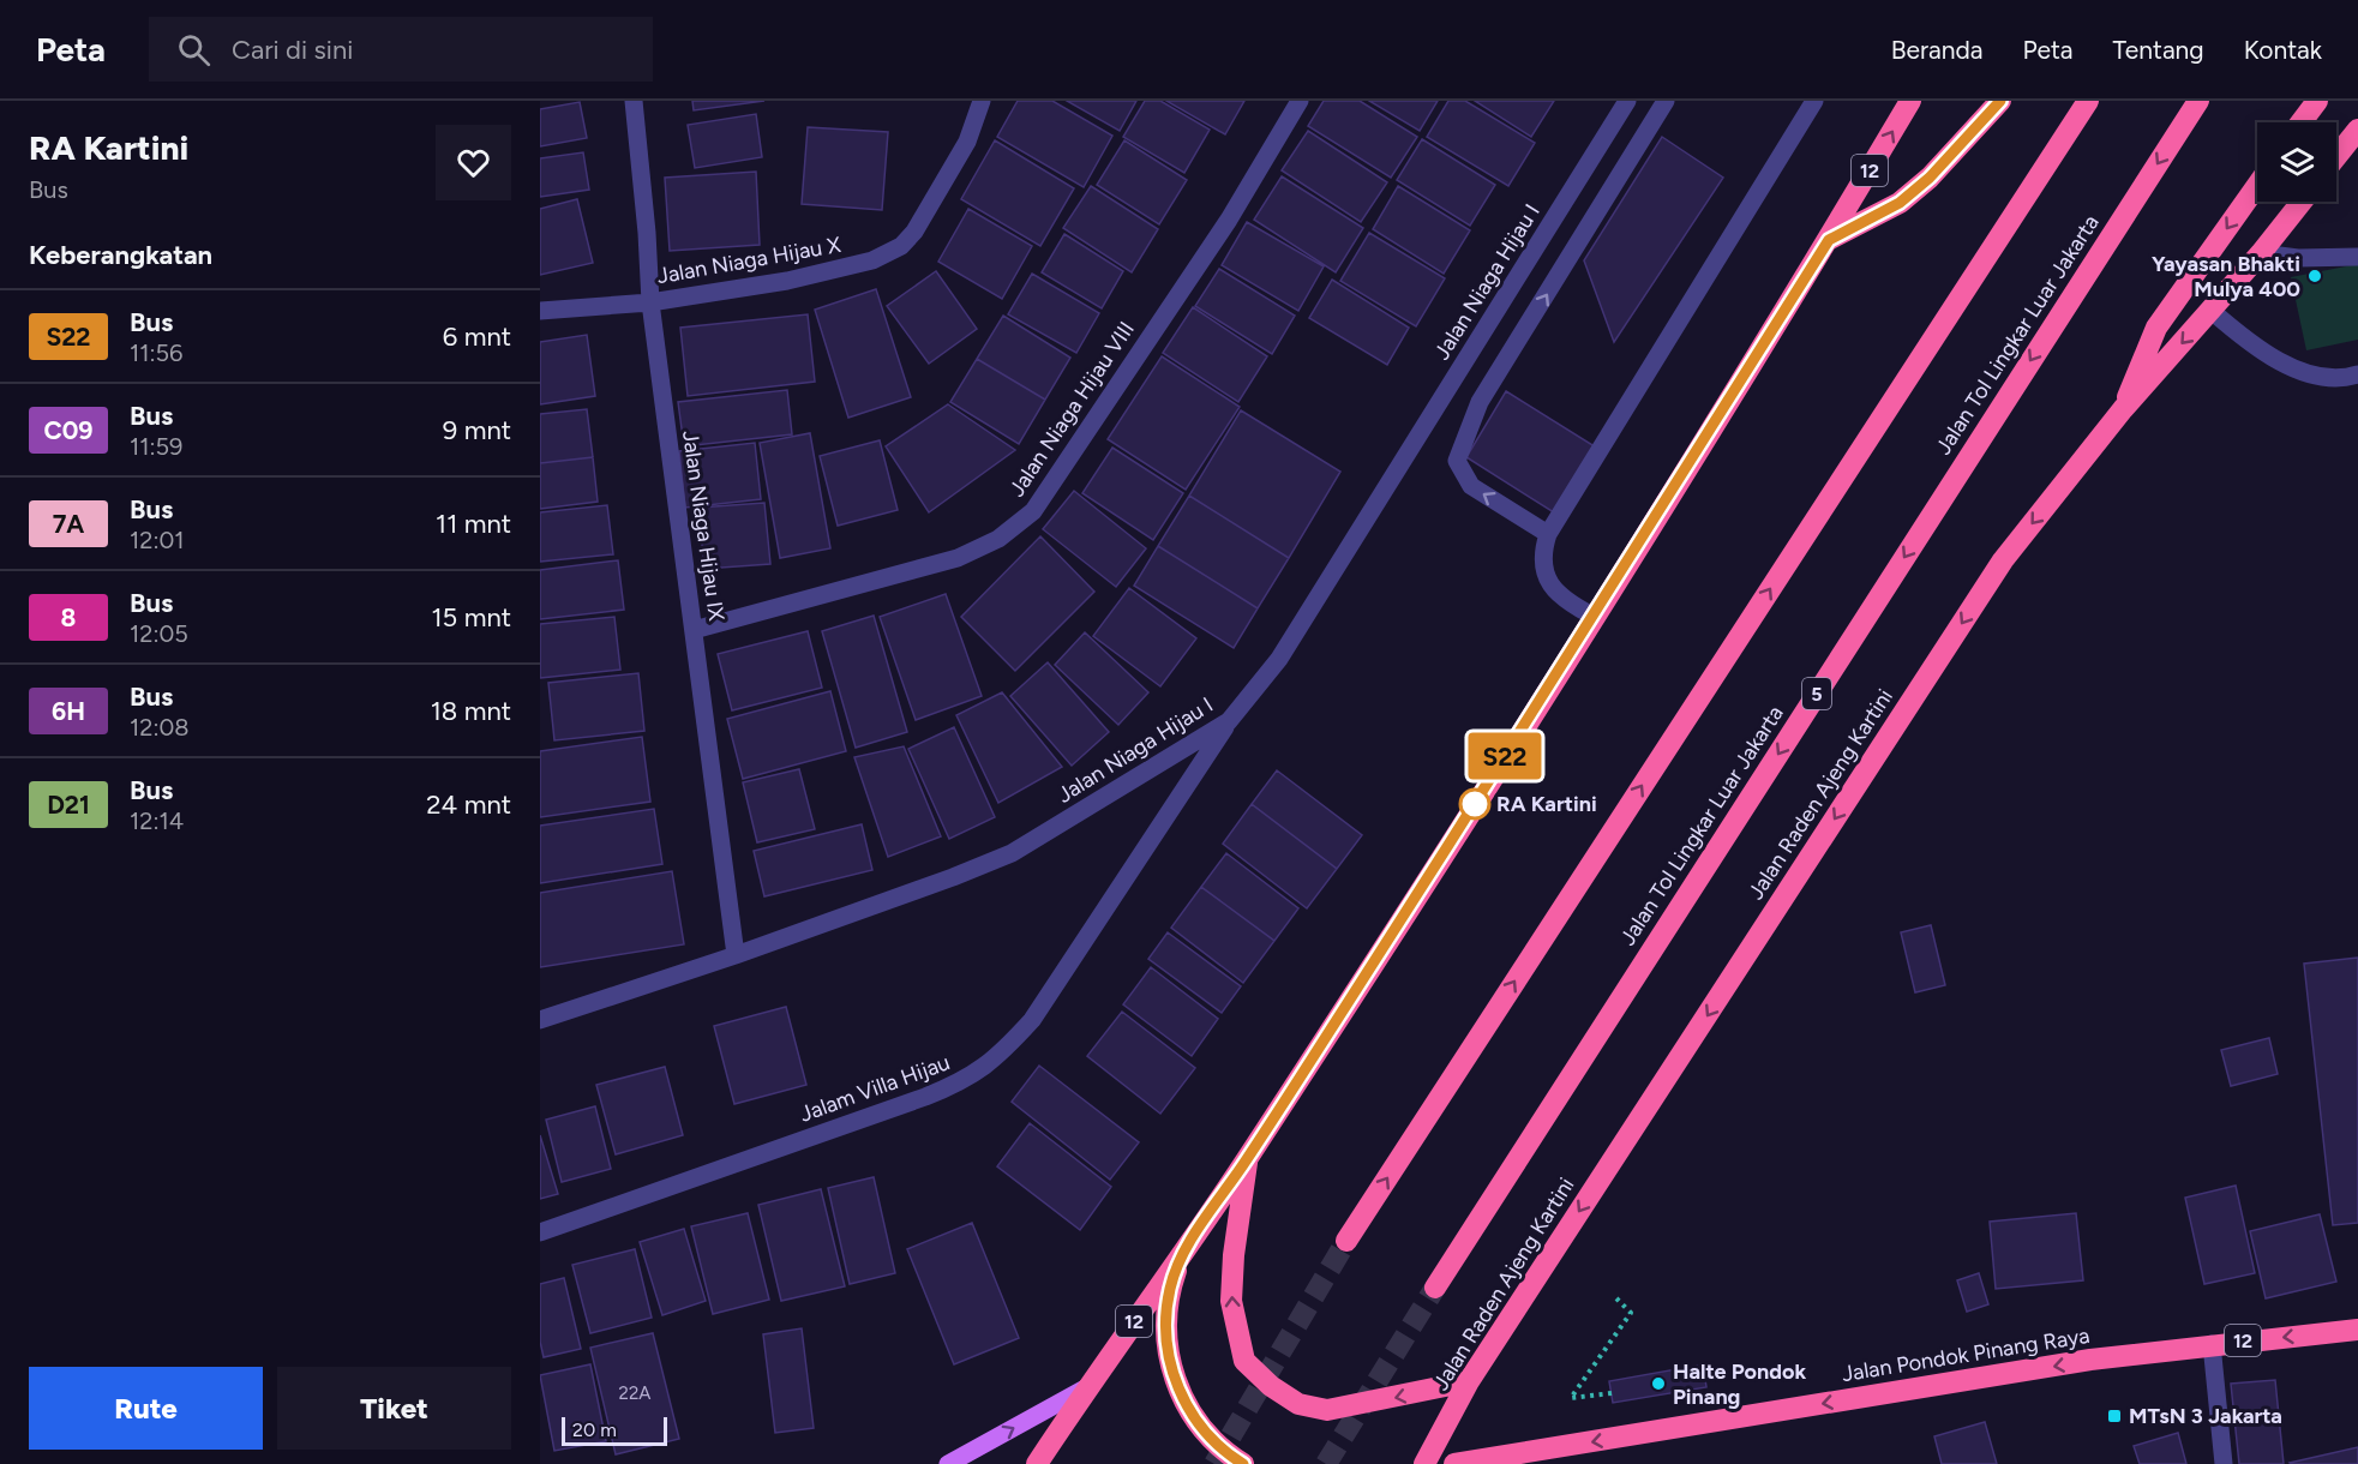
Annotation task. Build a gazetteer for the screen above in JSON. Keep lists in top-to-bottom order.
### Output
{
  "streets": {
    "highway": [
      "12",
      "Jalan Tol Lingkar Luar Jakarta",
      "5",
      "Jalan Raden Ajeng Kartini",
      "Jalan Pondok Pinang Raya"
    ],
    "street": [
      "Jalan Niaga Hijau X",
      "Jalan Niaga Hijau I",
      "Jalan Niaga Hijau VIII",
      "Jalan Niaga Hijau IX",
      "Jalam Villa Hijau"
    ]
  },
  "crossings": [
    ["Jalan Niaga Hijau X", "Jalan Niaga Hijau IX"],
    ["Jalan Niaga Hijau I", "Jalan Niaga Hijau IX"],
    ["Jalan Niaga Hijau I", "Jalam Villa Hijau"],
    ["Jalan Niaga Hijau VIII", "Jalan Niaga Hijau IX"]
  ],
  "one_way": ["Jalan Pondok Pinang Raya"],
  "places": {
    "other": ["Yayasan Bhakti Mulya 400", "RA Kartini", "Halte Pondok Pinang"],
    "transit": ["MTsN 3 Jakarta"]
  },
  "lines": ["bus line S22"],
  "house_numbers": ["22A"],
  "scale_bar": "20 m",
  "page": {
    "header": "Peta",
    "search": "Cari di sini",
    "nav": [
      "Beranda",
      "Peta",
      "Tentang",
      "Kontak"
    ],
    "heading": [
      ["RA Kartini", "Bus"],
      "Keberangkatan"
    ],
    "on_map": "S22",
    "list": [
      {
        "mark": "S22",
        "name": "Bus",
        "note": "11:56",
        "value": "6 mnt"
      },
      {
        "mark": "C09",
        "name": "Bus",
        "note": "11:59",
        "value": "9 mnt"
      },
      {
        "mark": "7A",
        "name": "Bus",
        "note": "12:01",
        "value": "11 mnt"
      },
      {
        "mark": "8",
        "name": "Bus",
        "note": "12:05",
        "value": "15 mnt"
      },
      {
        "mark": "6H",
        "name": "Bus",
        "note": "12:08",
        "value": "18 mnt"
      },
      {
        "mark": "D21",
        "name": "Bus",
        "note": "12:14",
        "value": "24 mnt"
      }
    ],
    "buttons": ["Rute", "Tiket"],
    "scale": "20 m"
  }
}
